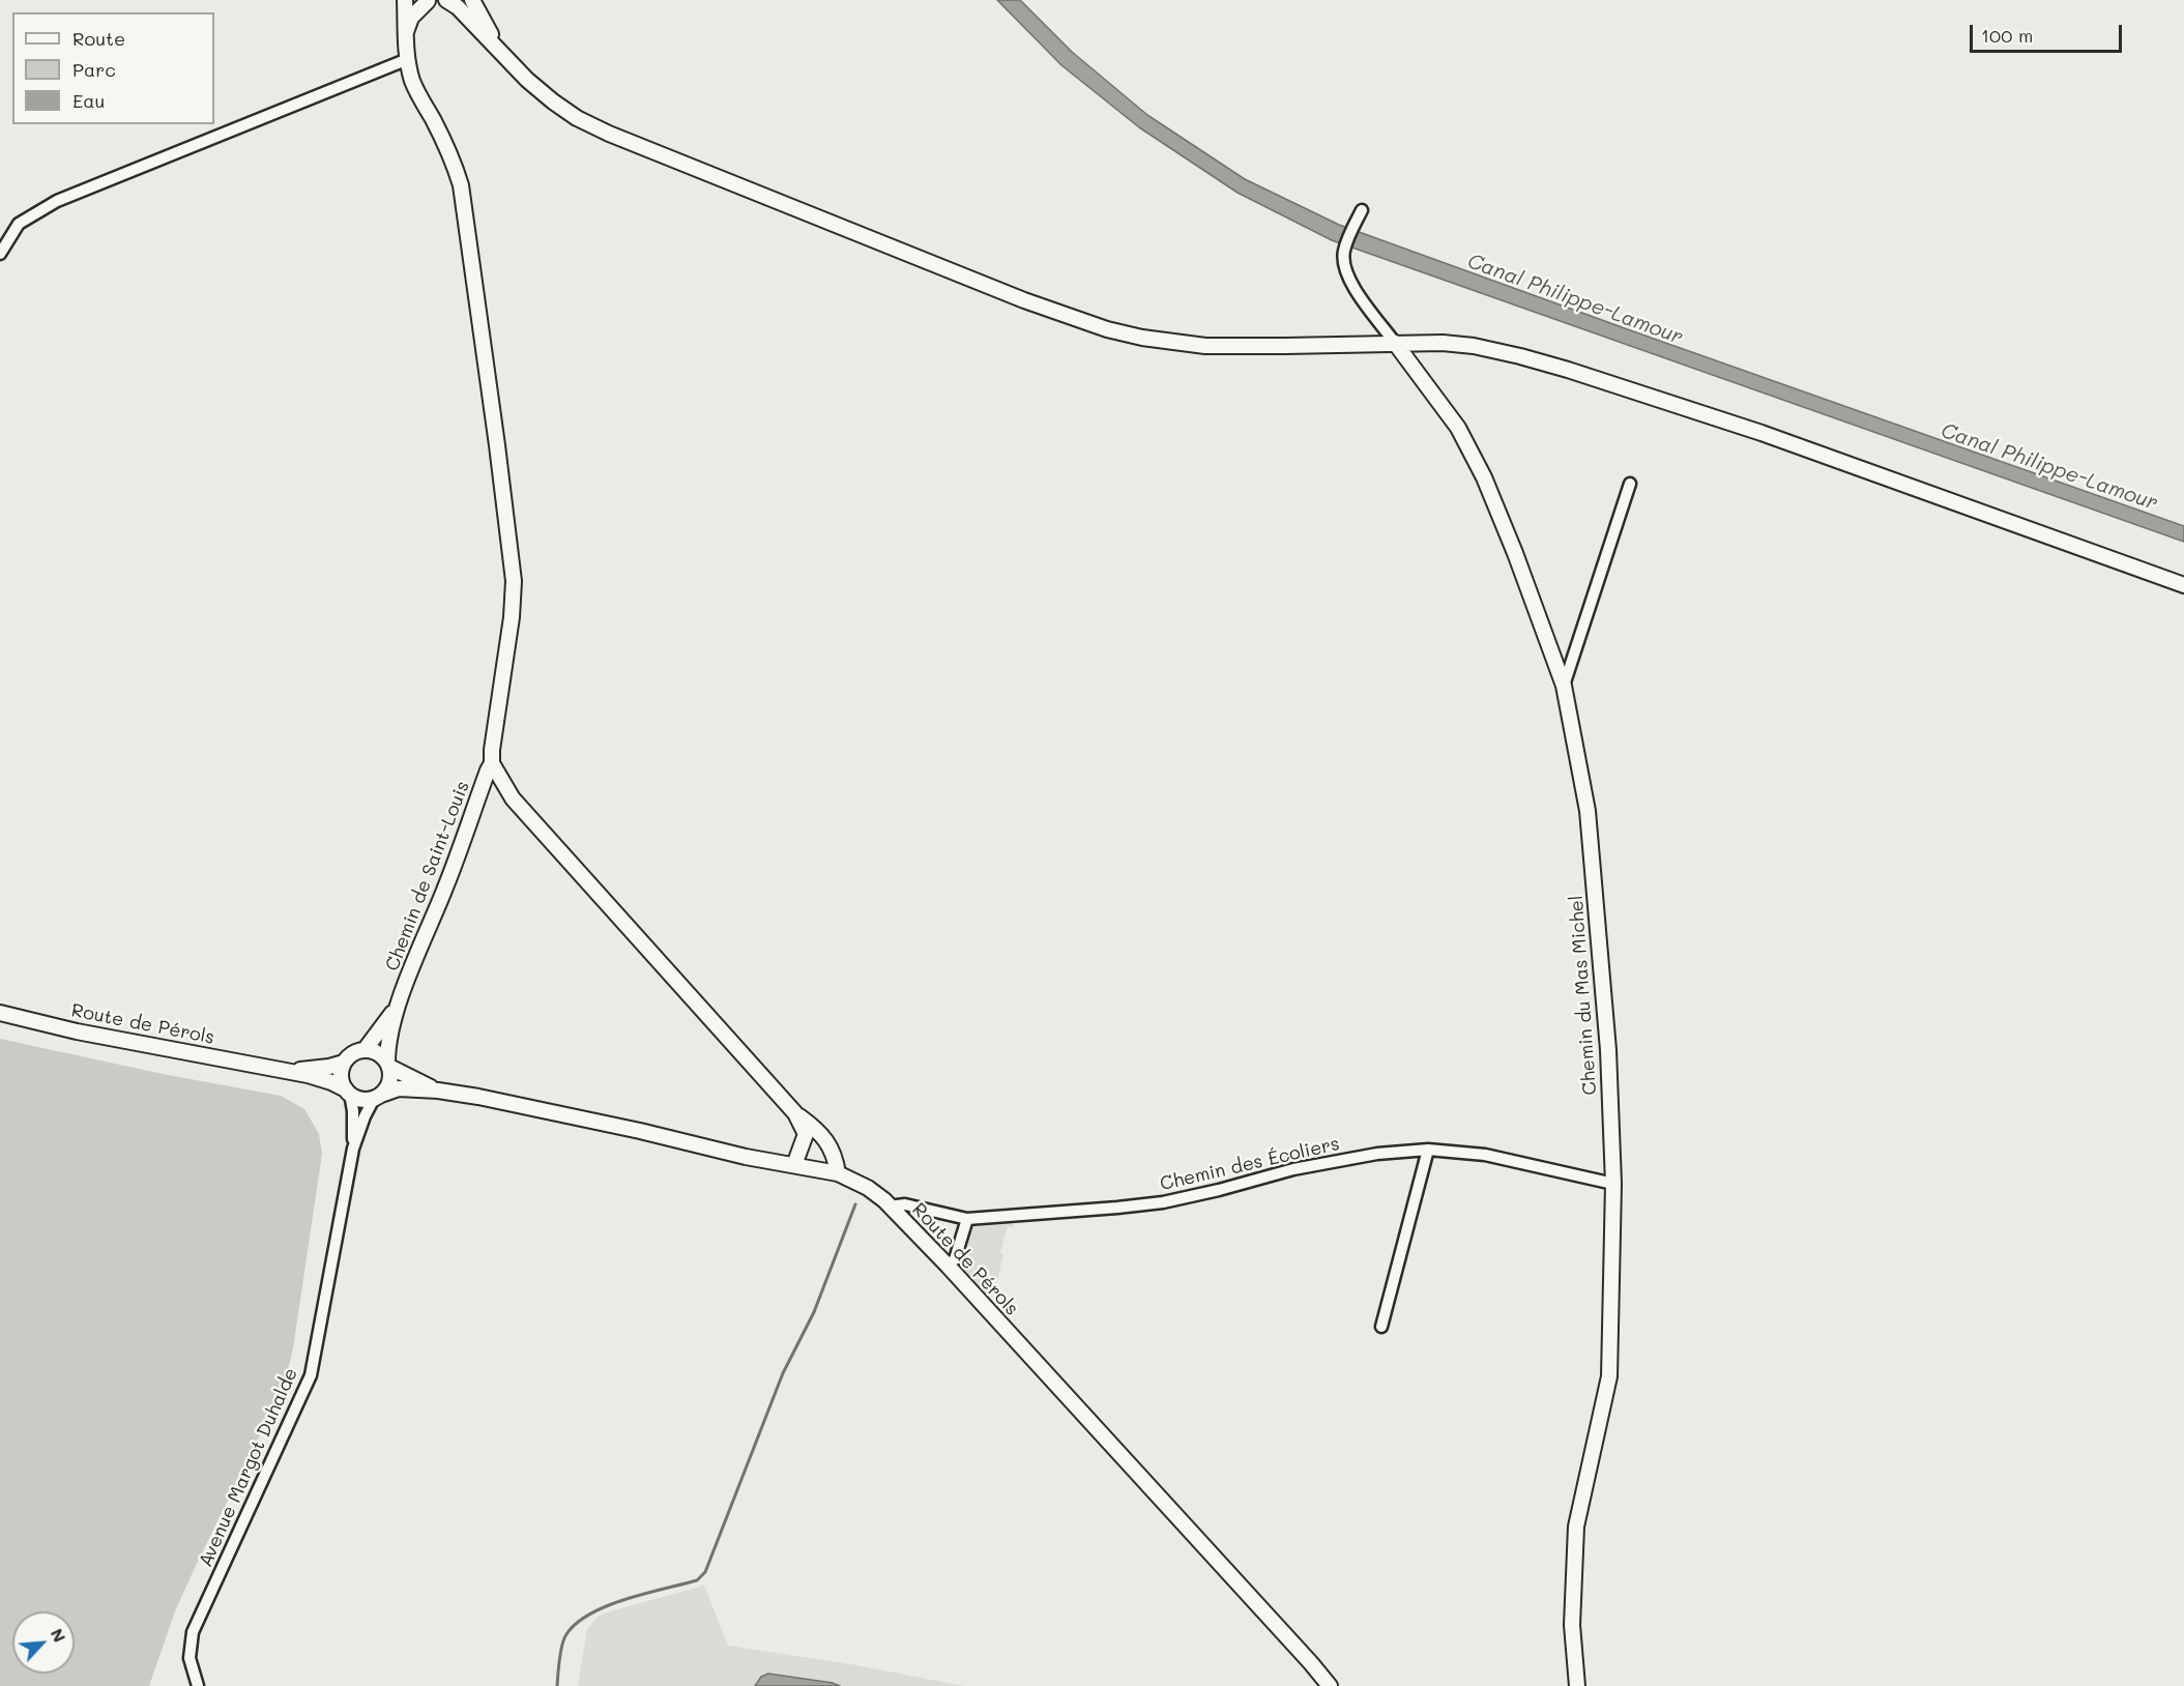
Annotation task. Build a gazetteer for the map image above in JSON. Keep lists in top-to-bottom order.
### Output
{
  "streets": {
    "street": [
      "Chemin de Saint-Louis",
      "Chemin du Mas Michel",
      "Route de Pérols",
      "Chemin des Écoliers",
      "Avenue Margot Duhalde"
    ]
  },
  "crossings": [
    ["Chemin de Saint-Louis", "Route de Pérols"],
    ["Chemin de Saint-Louis", "Avenue Margot Duhalde"],
    ["Chemin du Mas Michel", "Chemin des Écoliers"],
    ["Route de Pérols", "Chemin des Écoliers"],
    ["Route de Pérols", "Avenue Margot Duhalde"]
  ],
  "water": ["Canal Philippe-Lamour"],
  "legend": ["Route", "Parc", "Eau"],
  "scale_bar": "100 m",
  "north": "top right"
}
